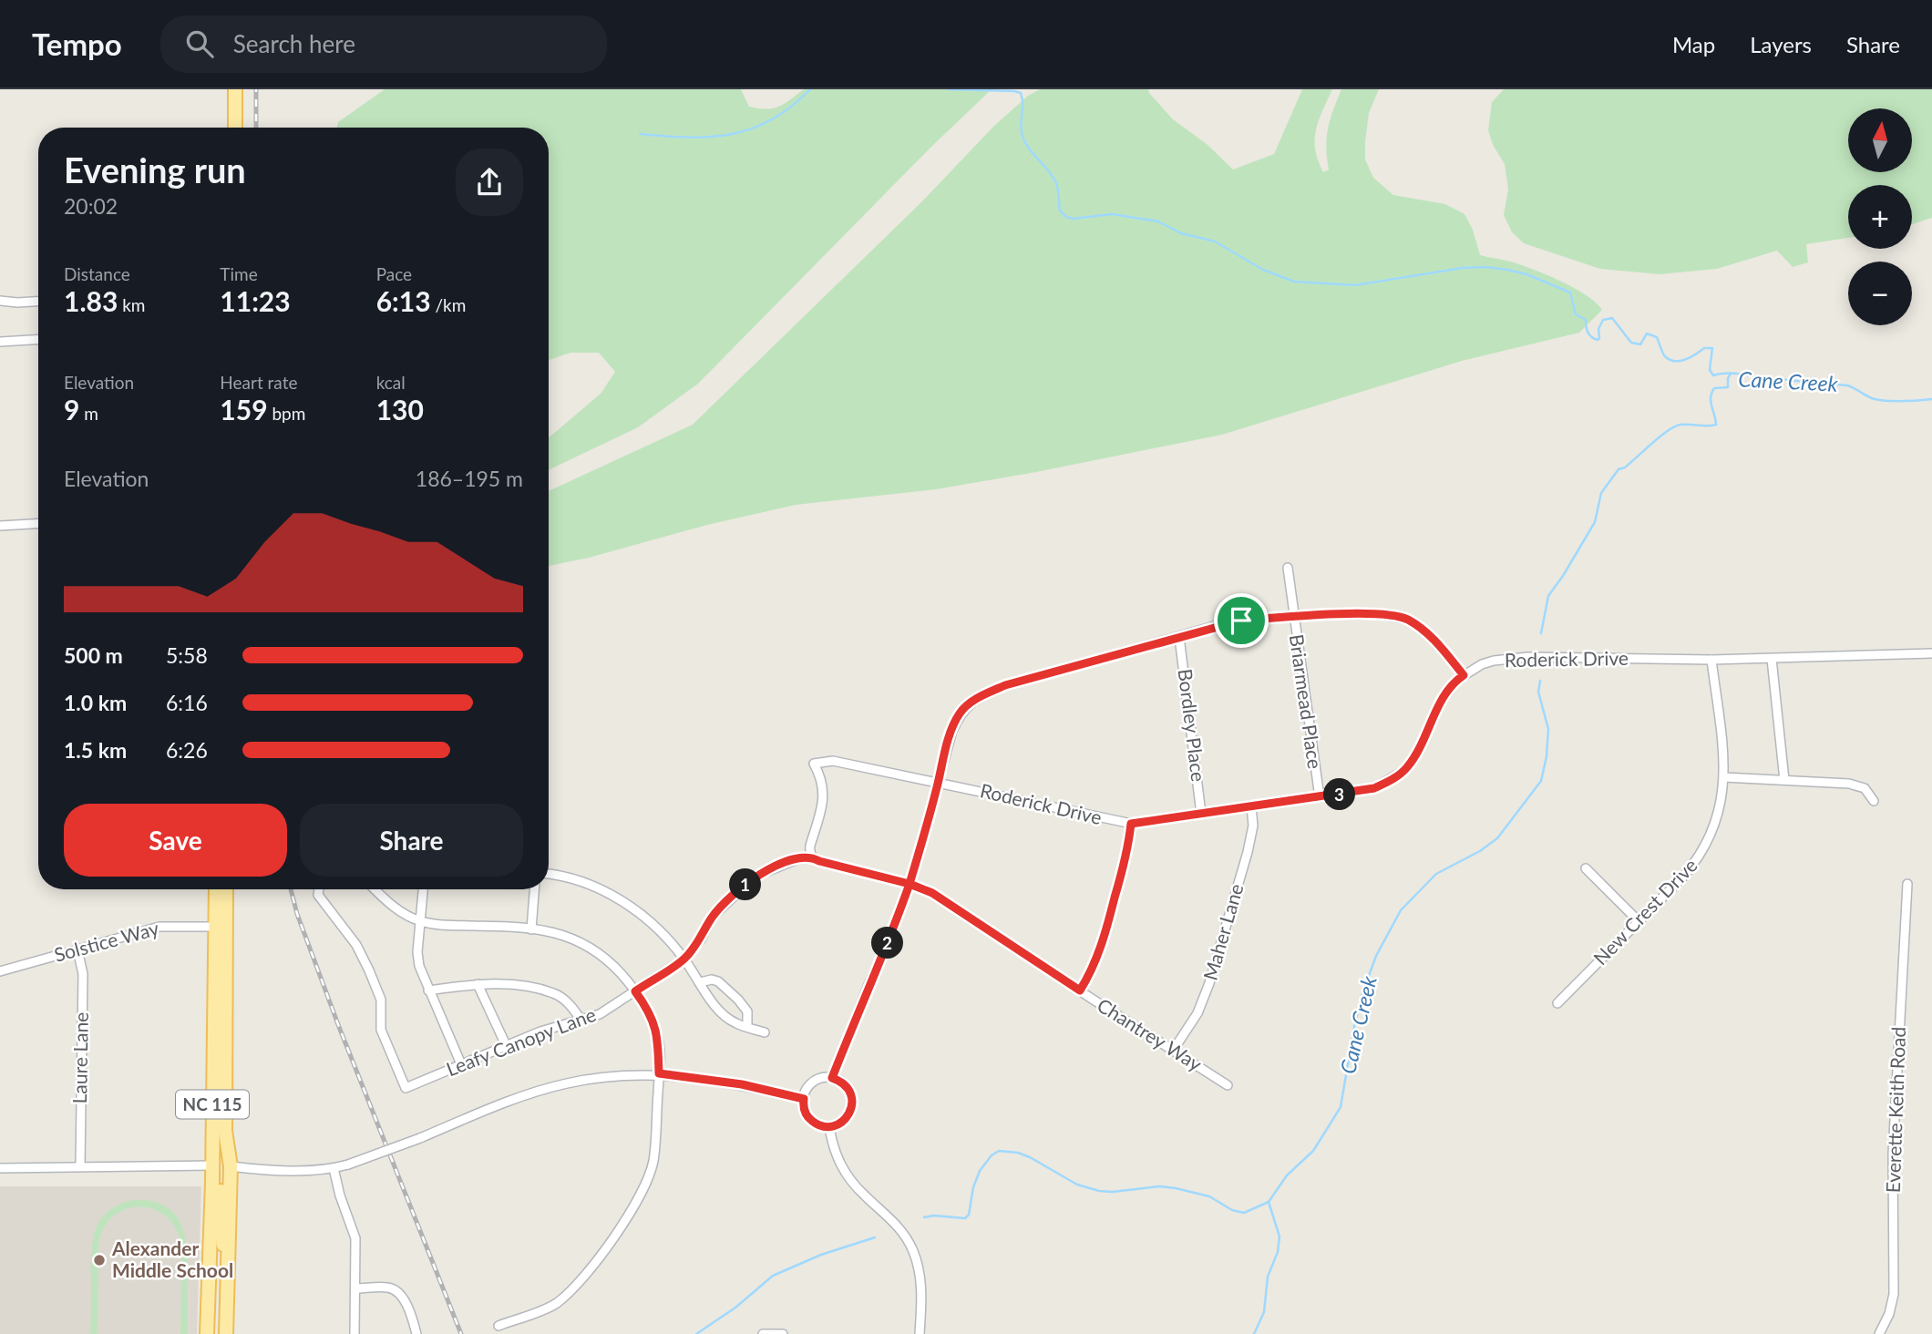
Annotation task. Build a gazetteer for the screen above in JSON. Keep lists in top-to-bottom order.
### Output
{
  "streets": {
    "main road": ["NC 115"],
    "street": [
      "Roderick Drive",
      "Briarmead Place",
      "Bordley Place",
      "New Crest Drive",
      "Maher Lane",
      "Solstice Way",
      "Chantrey Way",
      "Leafy Canopy Lane",
      "Laure Lane",
      "Everette Keith Road"
    ]
  },
  "crossings": [
    ["Roderick Drive", "Briarmead Place"],
    ["Roderick Drive", "Bordley Place"],
    ["Roderick Drive", "New Crest Drive"],
    ["Roderick Drive", "Maher Lane"],
    ["Roderick Drive", "Chantrey Way"],
    ["Roderick Drive", "Leafy Canopy Lane"],
    ["Maher Lane", "Chantrey Way"],
    ["Solstice Way", "Laure Lane"],
    ["Solstice Way", "NC 115"],
    ["Chantrey Way", "Leafy Canopy Lane"]
  ],
  "water": ["Cane Creek"],
  "places": ["Alexander Middle School"],
  "north": "top",
  "page": {
    "header": "Tempo",
    "search": "Search here",
    "nav": ["Map", "Layers", "Share"],
    "map_buttons": ["+", "−"],
    "heading": ["Evening run", "20:02"],
    "stats": [
      ["Distance", "1.83 km"],
      ["Time", "11:23"],
      ["Pace", "6:13 /km"],
      ["Elevation", "9 m"],
      ["Heart rate", "159 bpm"],
      ["kcal", "130"]
    ],
    "chart": ["Elevation", "186–195 m"],
    "list": [
      {
        "name": "500 m",
        "note": "5:58"
      },
      {
        "name": "1.0 km",
        "note": "6:16"
      },
      {
        "name": "1.5 km",
        "note": "6:26"
      }
    ],
    "pins": ["3", "1", "2"],
    "buttons": ["Save", "Share"]
  }
}
